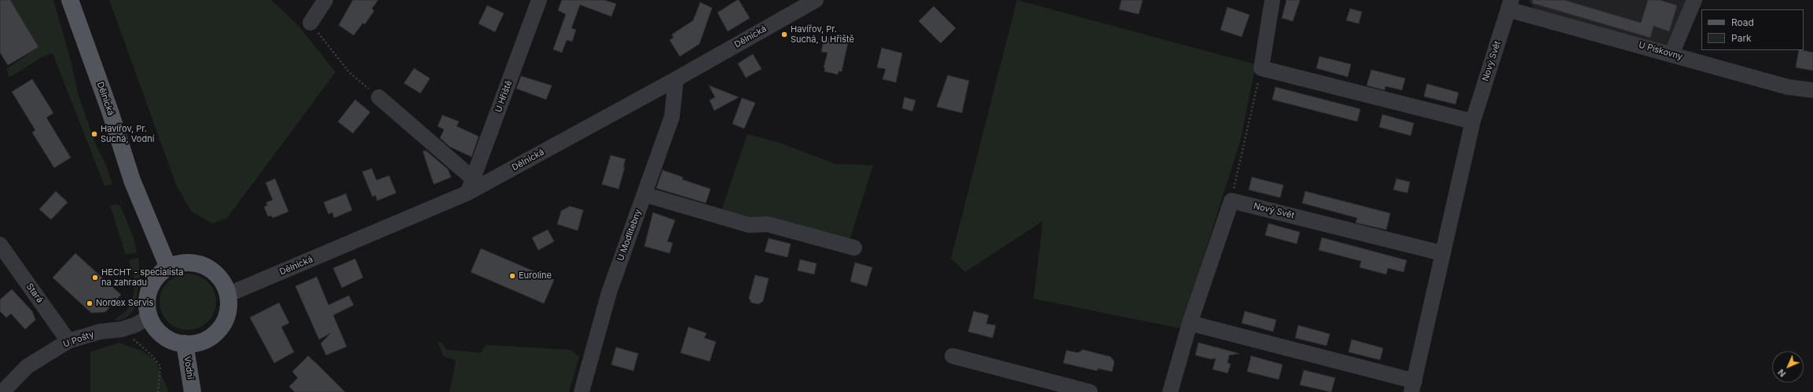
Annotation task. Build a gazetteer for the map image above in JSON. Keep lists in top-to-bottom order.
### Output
{
  "streets": {
    "main road": ["Dělnická", "Vodní"],
    "street": [
      "U Pískovny",
      "Nový Svět",
      "U Hřiště",
      "U Modlitebny",
      "Stará",
      "U Pošty"
    ]
  },
  "crossings": [
    ["Dělnická", "U Hřiště"],
    ["Dělnická", "U Modlitebny"],
    ["Dělnická", "U Pošty"],
    ["Dělnická", "Vodní"],
    ["U Pískovny", "Nový Svět"],
    ["Stará", "U Pošty"],
    ["U Pošty", "Vodní"]
  ],
  "places": [
    "Havířov, Pr. Suchá, U Hřiště",
    "Havířov, Pr. Suchá, Vodní",
    "Euroline",
    "HECHT - specialista na zahradu",
    "Nordex Servis"
  ],
  "legend": ["Road", "Park"],
  "north": "bottom left"
}
